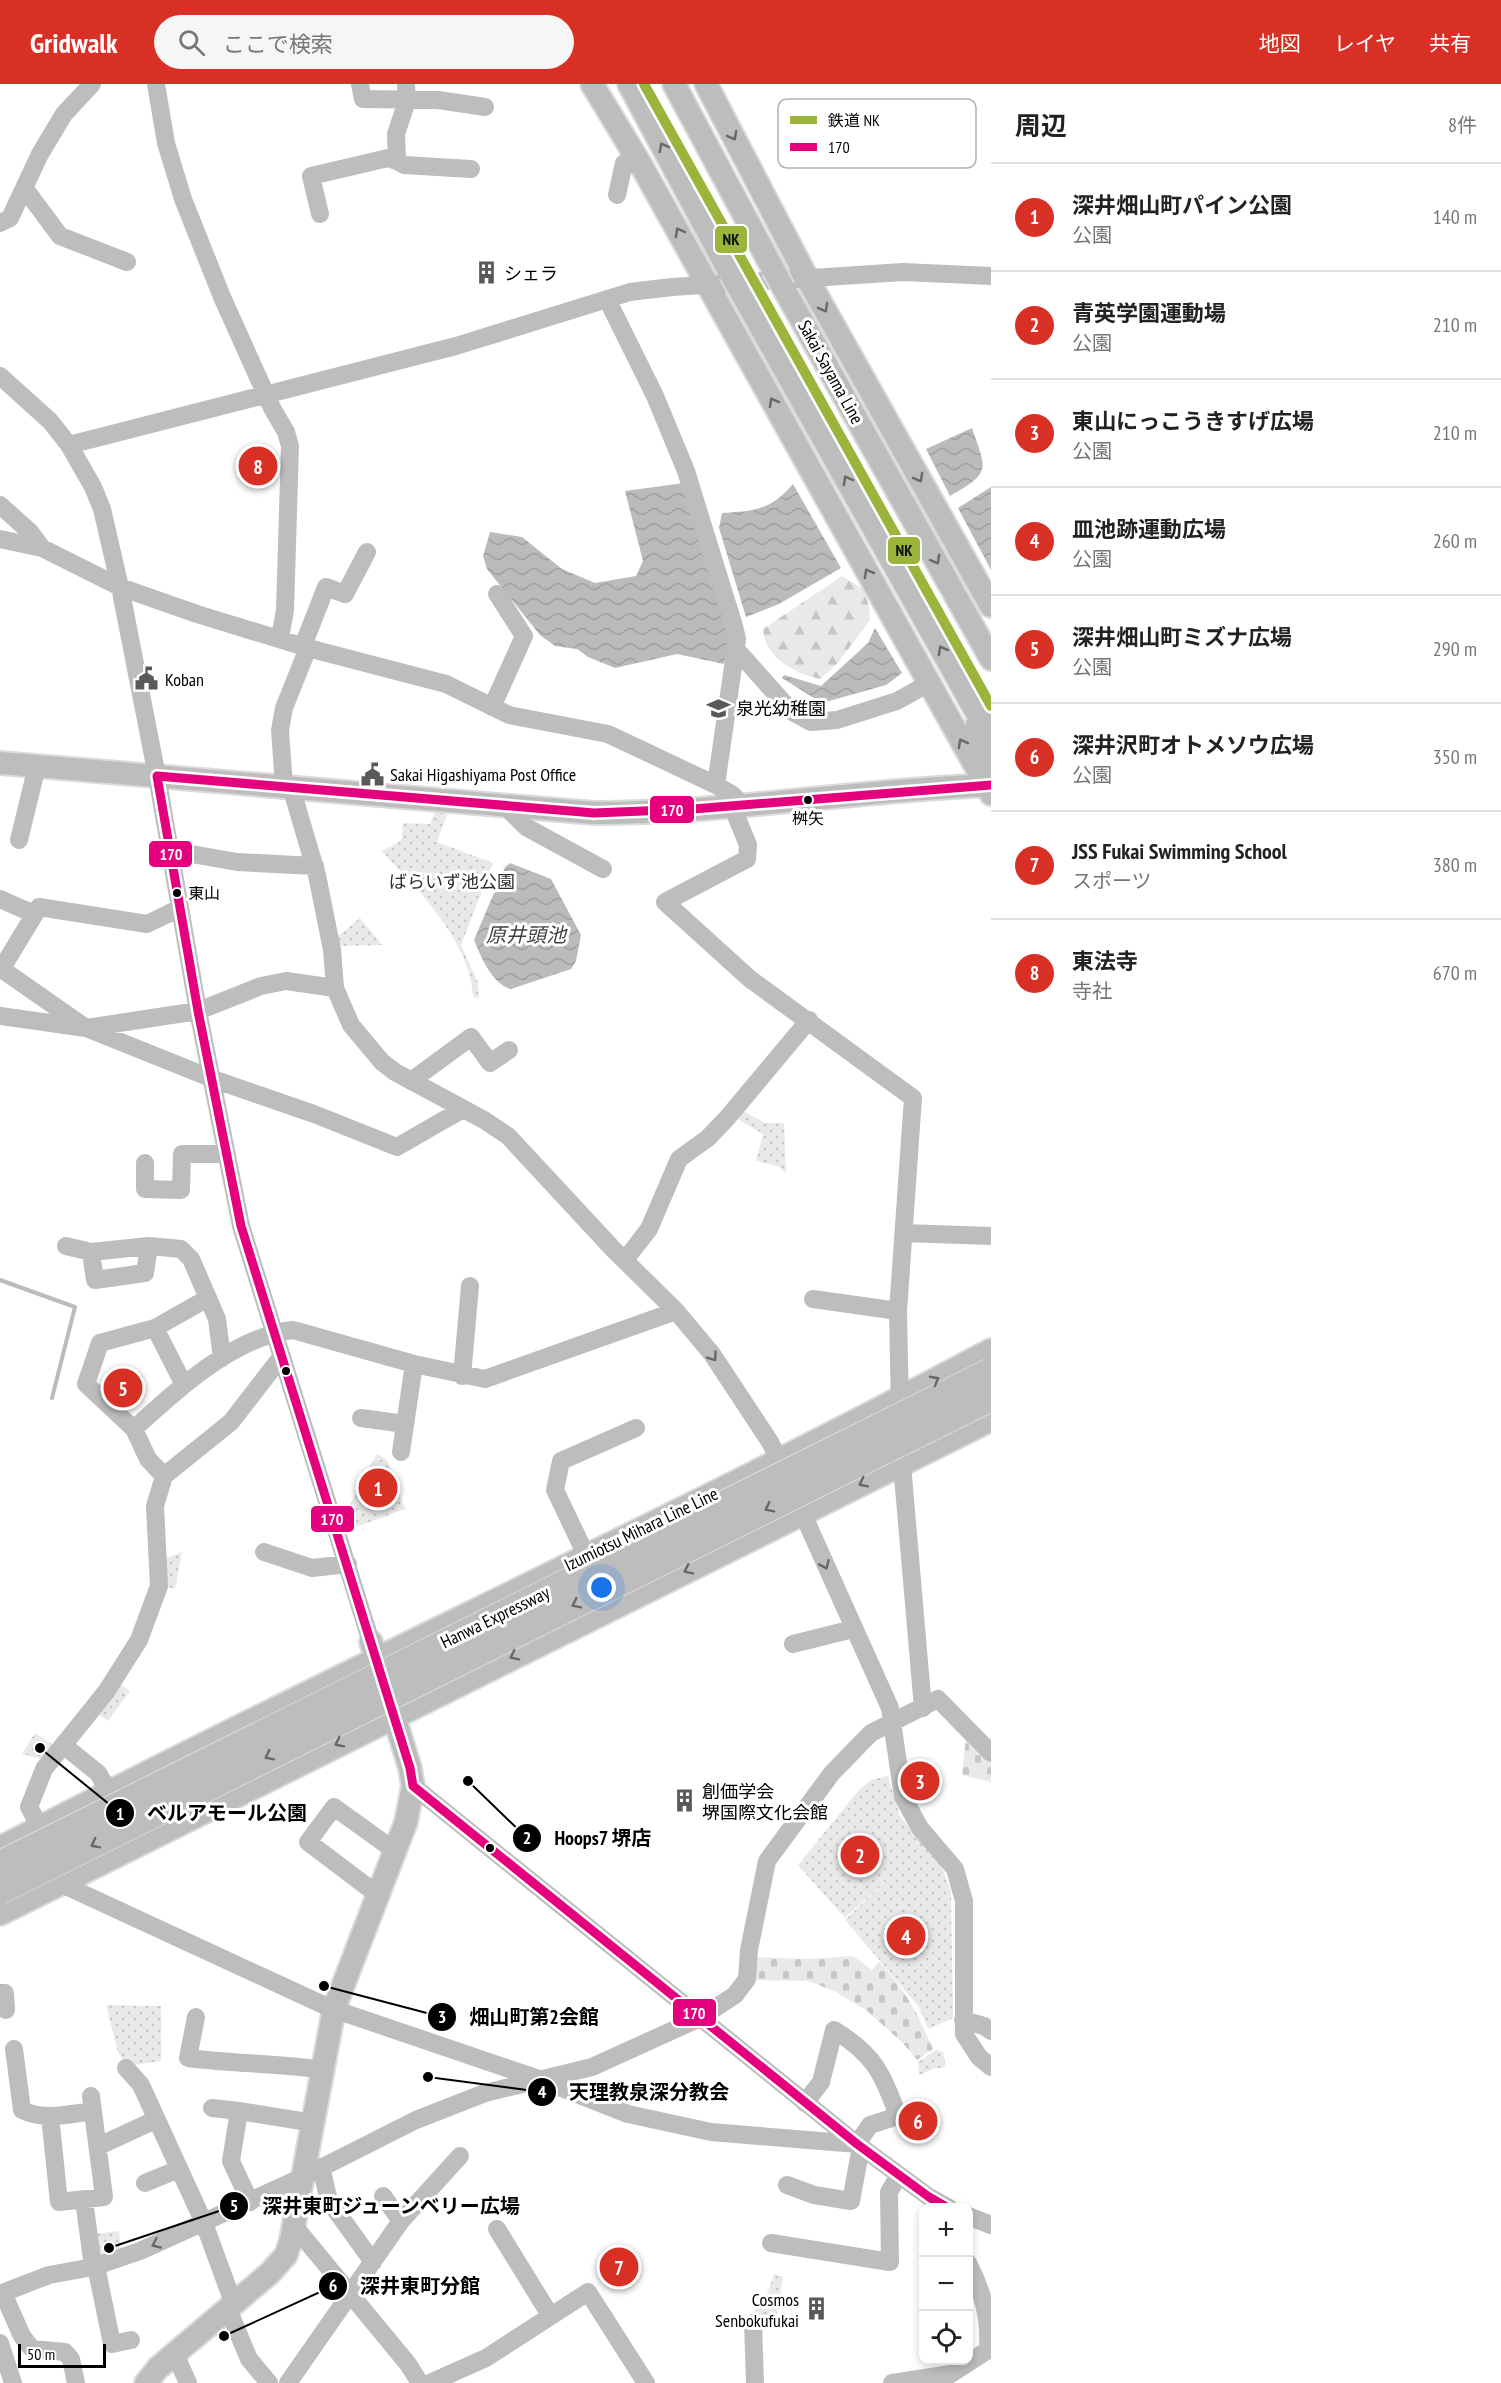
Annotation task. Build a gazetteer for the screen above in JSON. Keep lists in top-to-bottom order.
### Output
{
  "streets": {
    "highway": ["Hanwa Expressway"],
    "main road": ["Sakai Sayama Line", "Izumiotsu Mihara Line Line"]
  },
  "water": ["原井頭池"],
  "parks": ["ばらいず池公園"],
  "places": {
    "building": ["シェラ", "創価学会 堺国際文化会館", "Cosmos Senbokufukai"],
    "public building": ["Koban", "Sakai Higashiyama Post Office"],
    "school or university": ["泉光幼稚園"],
    "other": [
      "桝矢",
      "東山",
      "ベルアモール公園",
      "Hoops7 堺店",
      "畑山町第2会館",
      "天理教泉深分教会",
      "深井東町ジューンベリー広場",
      "深井東町分館"
    ]
  },
  "lines": ["rail line NK", "transit line 170"],
  "legend": ["鉄道 NK", "170"],
  "scale_bar": "50 m",
  "page": {
    "header": "Gridwalk",
    "search": "ここで検索",
    "nav": ["地図", "レイヤ", "共有"],
    "heading": ["周辺", "8件"],
    "list": [
      {
        "mark": "1",
        "name": "深井畑山町パイン公園",
        "note": "公園",
        "value": "140 m"
      },
      {
        "mark": "2",
        "name": "青英学園運動場",
        "note": "公園",
        "value": "210 m"
      },
      {
        "mark": "3",
        "name": "東山にっこうきすげ広場",
        "note": "公園",
        "value": "210 m"
      },
      {
        "mark": "4",
        "name": "皿池跡運動広場",
        "note": "公園",
        "value": "260 m"
      },
      {
        "mark": "5",
        "name": "深井畑山町ミズナ広場",
        "note": "公園",
        "value": "290 m"
      },
      {
        "mark": "6",
        "name": "深井沢町オトメソウ広場",
        "note": "公園",
        "value": "350 m"
      },
      {
        "mark": "7",
        "name": "JSS Fukai Swimming School",
        "note": "スポーツ",
        "value": "380 m"
      },
      {
        "mark": "8",
        "name": "東法寺",
        "note": "寺社",
        "value": "670 m"
      }
    ],
    "pins": [
      "8",
      "5",
      "1",
      "3",
      "2",
      "4",
      "6",
      "7"
    ],
    "map_buttons": ["+", "−"],
    "scale": "50 m"
  }
}
